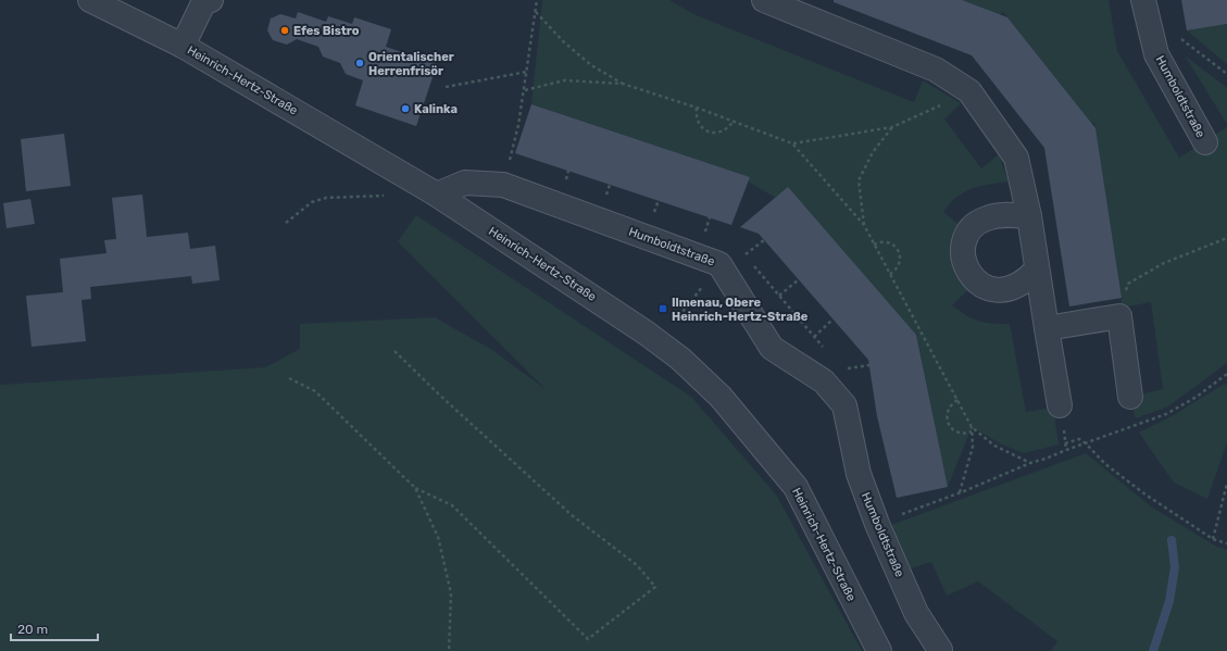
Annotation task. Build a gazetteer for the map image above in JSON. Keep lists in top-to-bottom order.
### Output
{
  "streets": {
    "street": ["Heinrich-Hertz-Straße", "Humboldtstraße"]
  },
  "crossings": [
    ["Heinrich-Hertz-Straße", "Humboldtstraße"]
  ],
  "places": {
    "other": ["Efes Bistro", "Orientalischer Herrenfrisör", "Kalinka"],
    "transit": ["Ilmenau, Obere Heinrich-Hertz-Straße"]
  },
  "scale_bar": "20 m"
}
